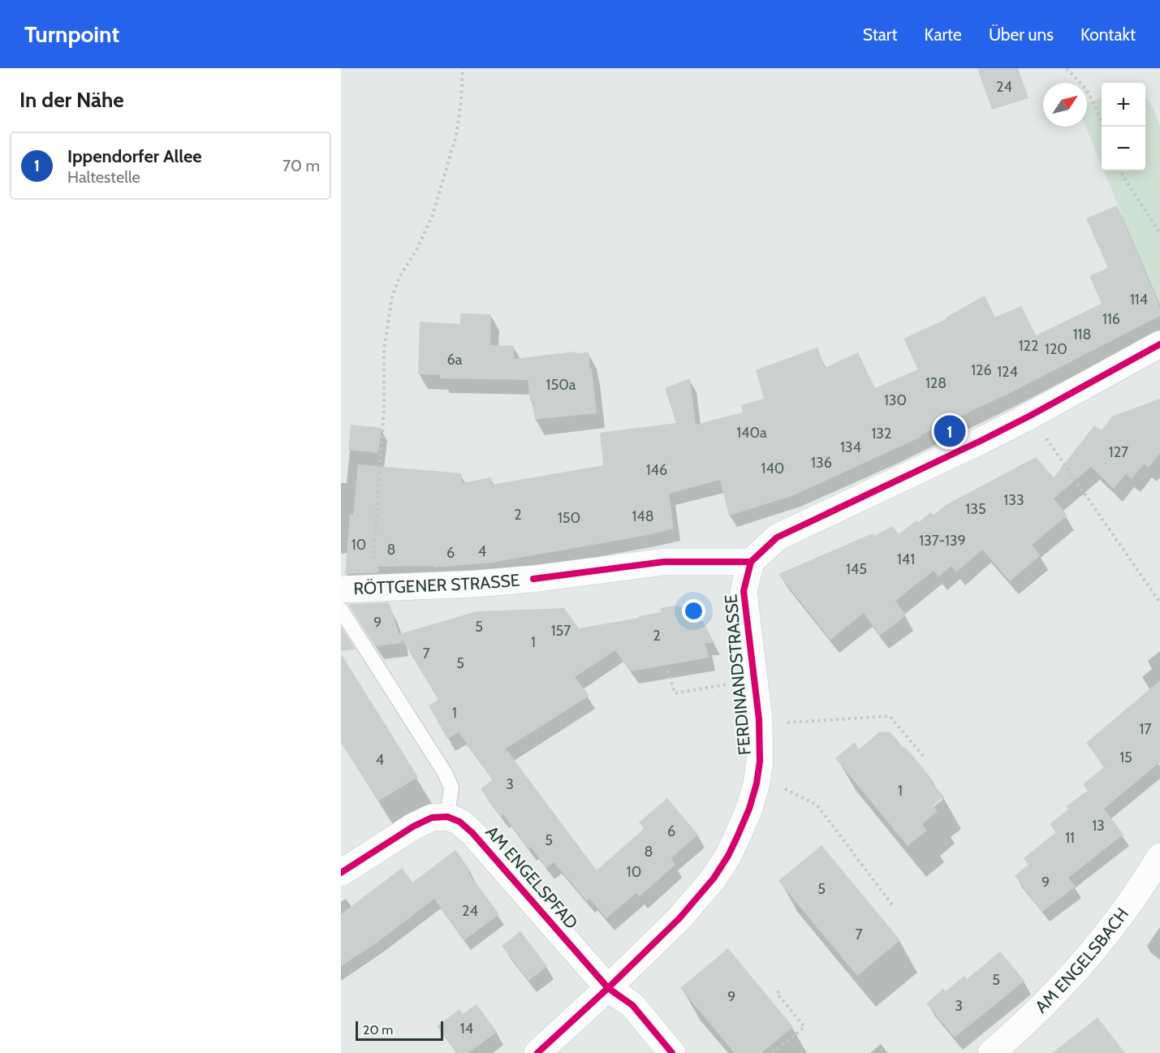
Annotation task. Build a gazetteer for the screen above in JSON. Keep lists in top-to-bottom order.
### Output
{
  "streets": {
    "street": [
      "RÖTTGENER STRASSE",
      "FERDINANDSTRASSE",
      "AM ENGELSPFAD",
      "AM ENGELSBACH"
    ]
  },
  "crossings": [
    ["RÖTTGENER STRASSE", "FERDINANDSTRASSE"],
    ["FERDINANDSTRASSE", "AM ENGELSPFAD"]
  ],
  "house_numbers": [
    "24",
    "114",
    "116",
    "118",
    "122",
    "120",
    "6a",
    "126",
    "124",
    "128",
    "150a",
    "130",
    "140a",
    "132",
    "134",
    "127",
    "136",
    "140",
    "146",
    "133",
    "135",
    "2",
    "148",
    "150",
    "137-139",
    "10",
    "8",
    "4",
    "6",
    "141",
    "145",
    "9",
    "5",
    "157",
    "2",
    "1",
    "7",
    "5",
    "1",
    "17",
    "15",
    "4",
    "3",
    "1",
    "13",
    "6",
    "11",
    "5",
    "8",
    "10",
    "9",
    "5",
    "24",
    "7",
    "5",
    "9",
    "3",
    "14"
  ],
  "scale_bar": "20 m",
  "north": "top right",
  "page": {
    "header": "Turnpoint",
    "nav": [
      "Start",
      "Karte",
      "Über uns",
      "Kontakt"
    ],
    "heading": "In der Nähe",
    "map_buttons": ["+", "−"],
    "list": [
      {
        "mark": "1",
        "name": "Ippendorfer Allee",
        "note": "Haltestelle",
        "value": "70 m"
      }
    ],
    "pins": "1",
    "scale": "20 m"
  }
}
